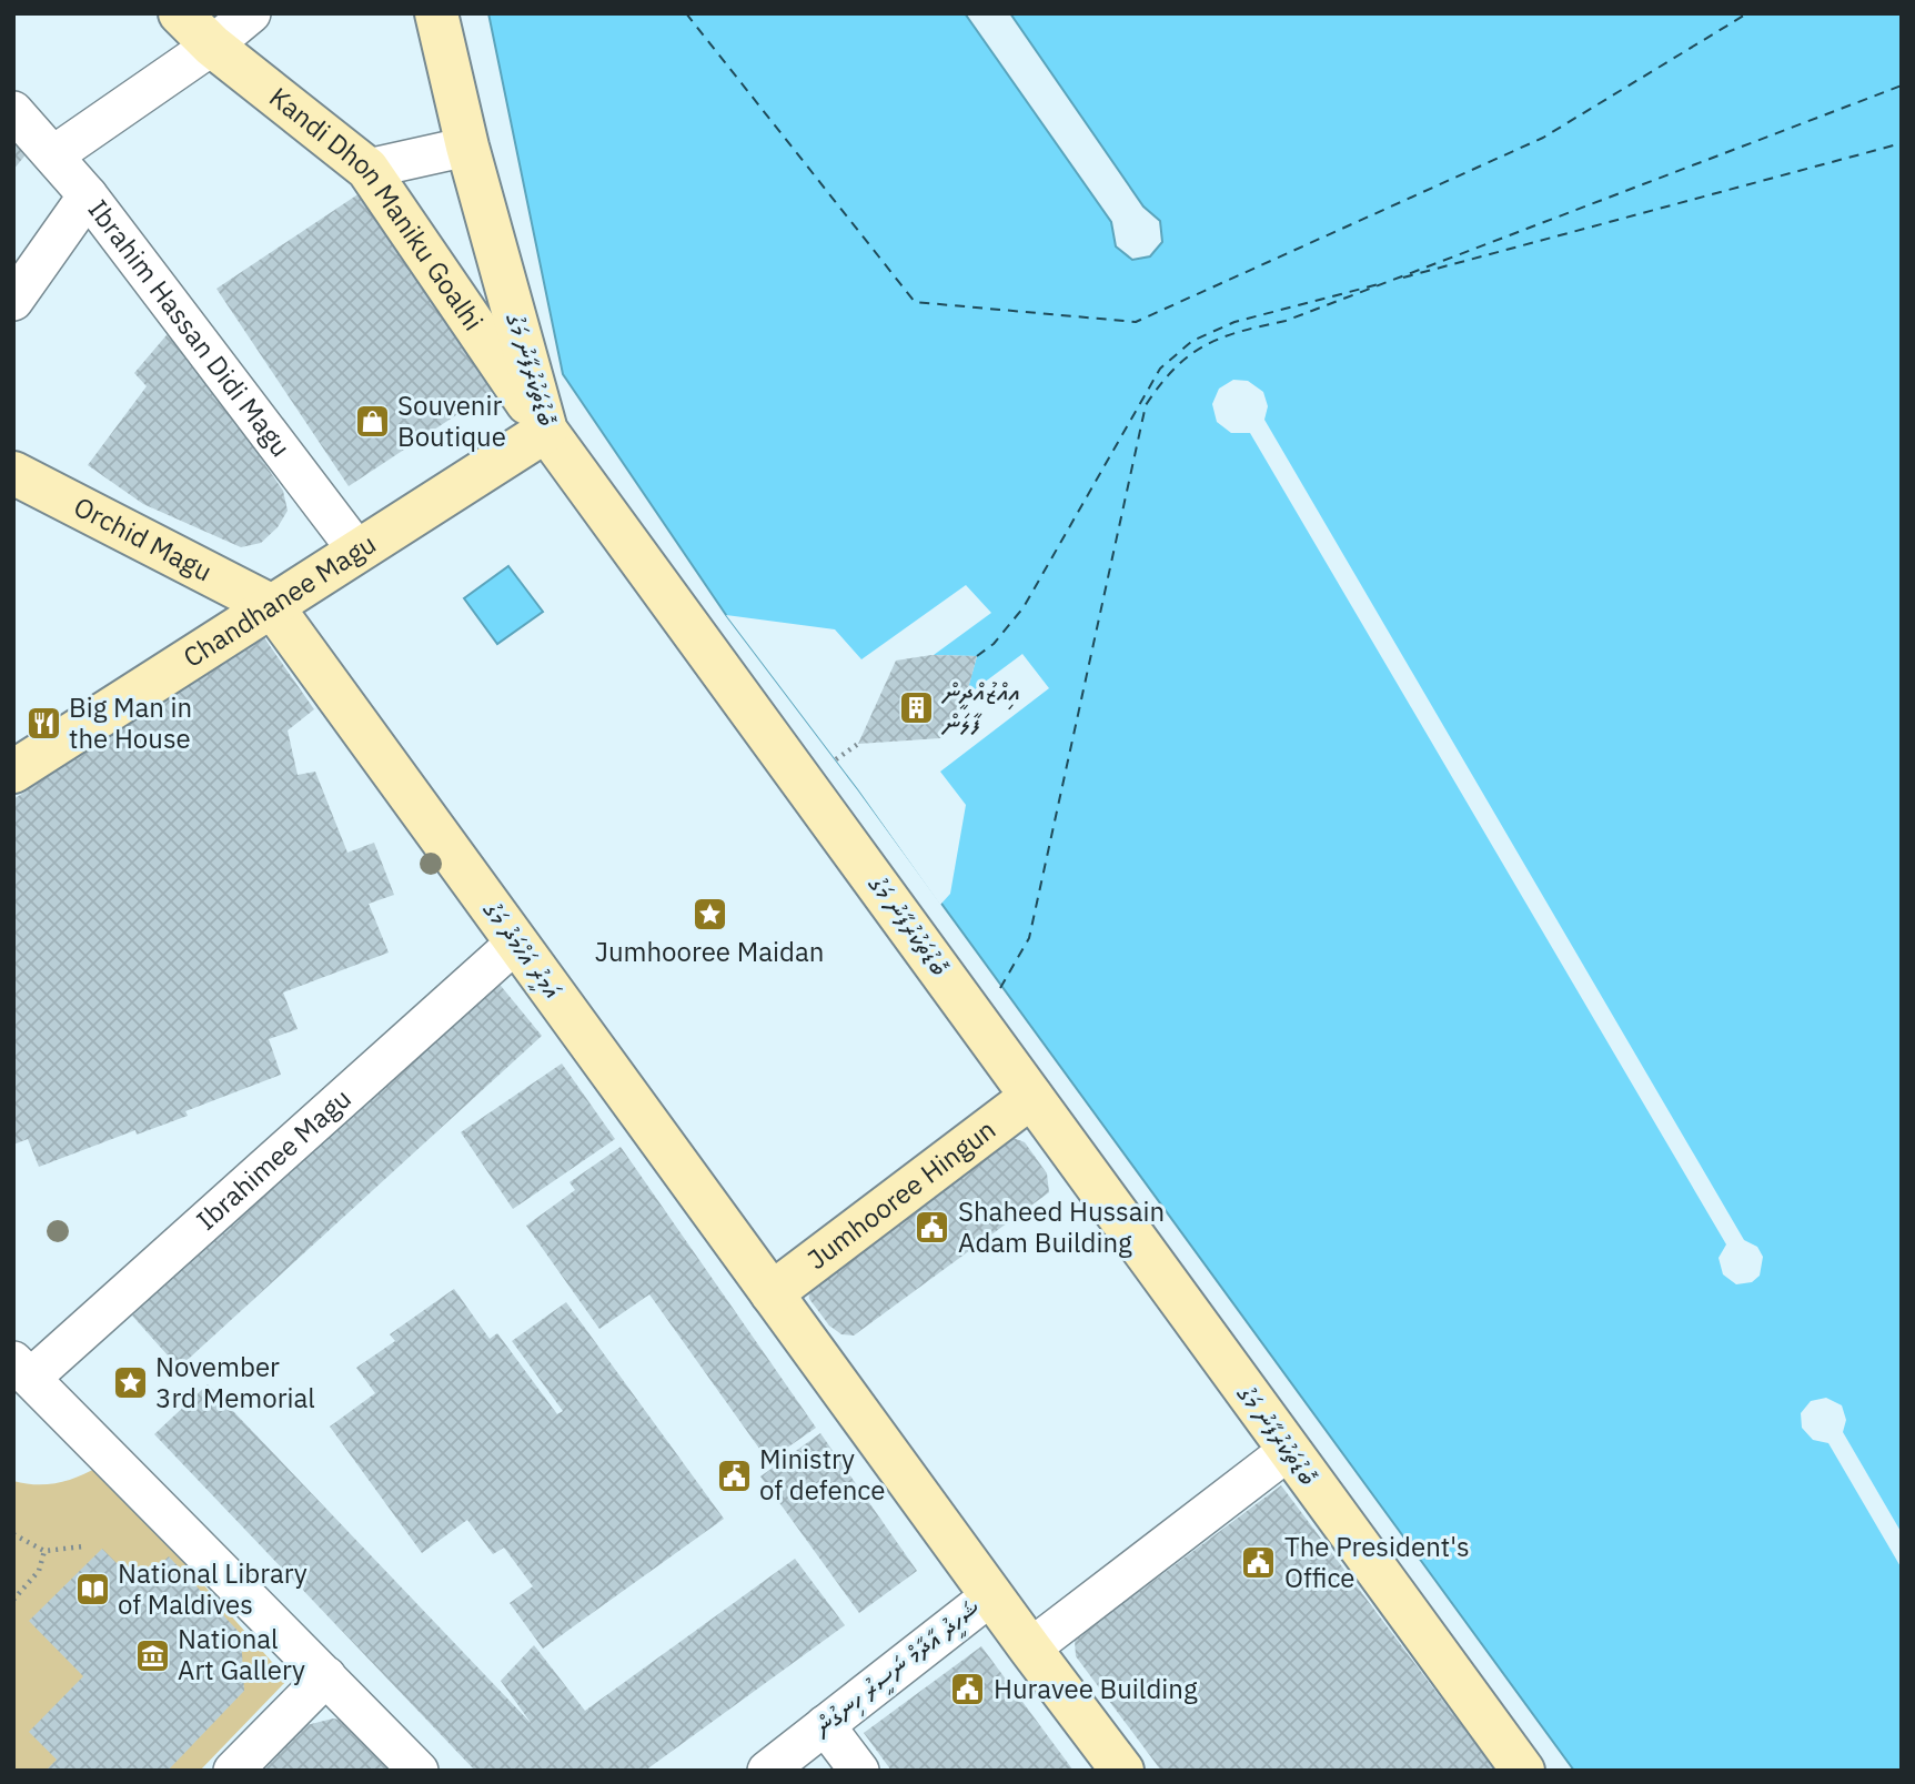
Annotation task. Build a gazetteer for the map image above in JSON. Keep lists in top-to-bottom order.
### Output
{
  "streets": {
    "street": [
      "Kandi Dhon Maniku Goalhi",
      "Ibrahim Hassan Didi Magu",
      "ބޮޑުތަކުރުފާނު މަގު",
      "Orchid Magu",
      "Chandhanee Magu",
      "އަމީރު އަހްމަދު މަގު",
      "Ibrahimee Magu",
      "Jumhooree Hingun",
      "ޝަހީދު އާދާމް ނަސީރު ހިނގުން"
    ]
  },
  "crossings": [
    ["Kandi Dhon Maniku Goalhi", "ބޮޑުތަކުރުފާނު މަގު"],
    ["Kandi Dhon Maniku Goalhi", "Chandhanee Magu"],
    ["Ibrahim Hassan Didi Magu", "Chandhanee Magu"],
    ["ބޮޑުތަކުރުފާނު މަގު", "Chandhanee Magu"],
    ["ބޮޑުތަކުރުފާނު މަގު", "Jumhooree Hingun"],
    ["Orchid Magu", "Chandhanee Magu"],
    ["Orchid Magu", "އަމީރު އަހްމަދު މަގު"],
    ["Chandhanee Magu", "އަމީރު އަހްމަދު މަގު"],
    ["އަމީރު އަހްމަދު މަގު", "Ibrahimee Magu"],
    ["އަމީރު އަހްމަދު މަގު", "Jumhooree Hingun"],
    ["އަމީރު އަހްމަދު މަގު", "ޝަހީދު އާދާމް ނަސީރު ހިނގުން"]
  ],
  "places": {
    "shop": ["Souvenir Boutique"],
    "building": ["އިއްޒުއްދީން ފާލަން"],
    "restaurant": ["Big Man in the House"],
    "place": ["Jumhooree Maidan", "November 3rd Memorial"],
    "public building": [
      "Shaheed Hussain Adam Building",
      "Ministry of defence",
      "The President's Office",
      "Huravee Building"
    ],
    "library": ["National Library of Maldives"],
    "museum": ["National Art Gallery"]
  }
}
